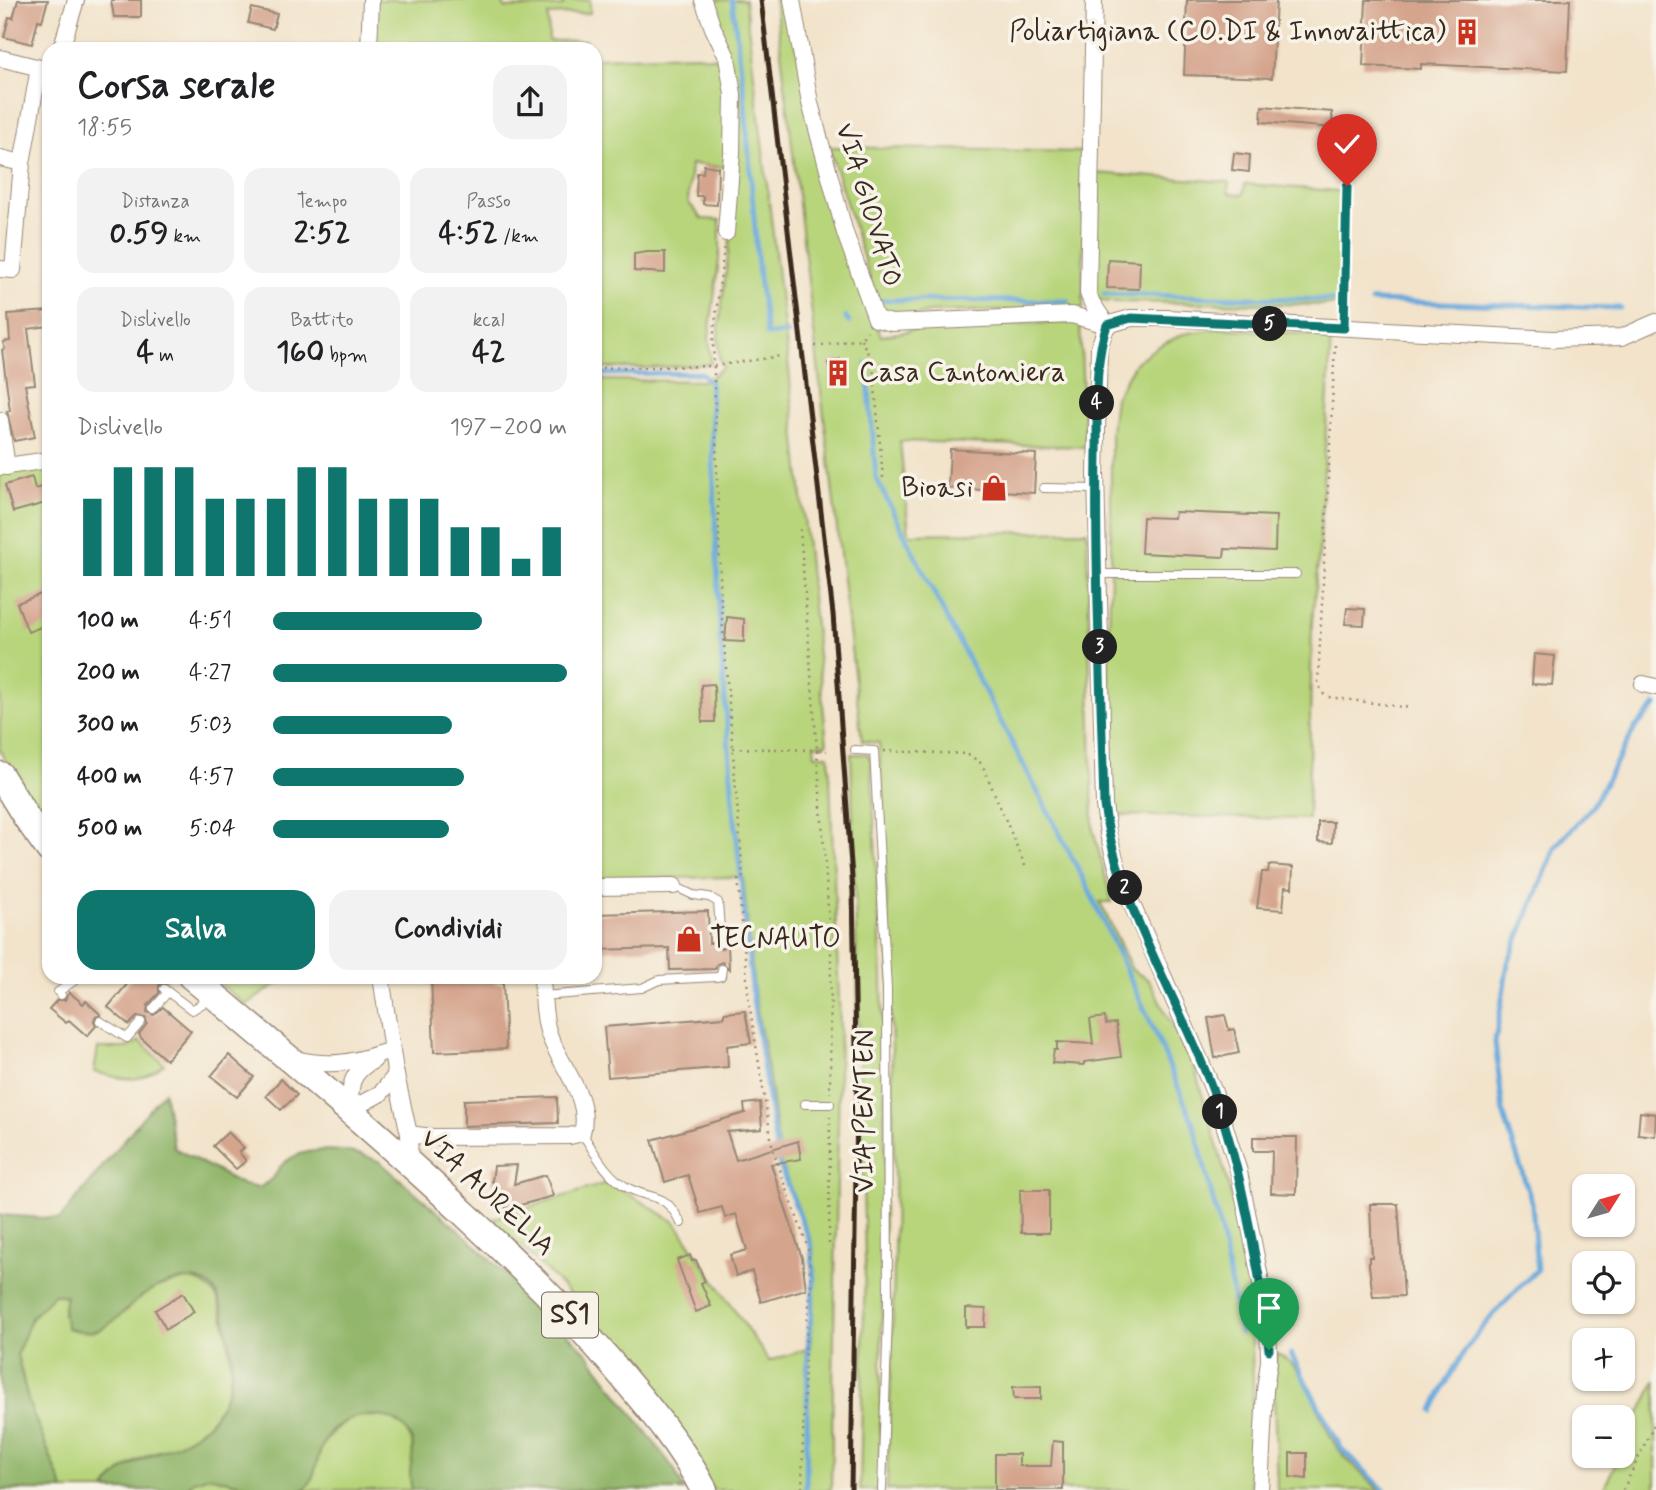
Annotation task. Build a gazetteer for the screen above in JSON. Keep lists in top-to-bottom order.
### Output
{
  "streets": {
    "main road": ["VIA AURELIA", "SS1"],
    "street": ["VIA GIOVATO"],
    "lane": ["VIA PENTEN"]
  },
  "places": {
    "building": ["Poliartigiana (CO.DI & Innovaittica)", "Casa Cantoniera"],
    "shop": ["Bioasi", "TECNAUTO"]
  },
  "north": "top right",
  "page": {
    "heading": ["Corsa serale", "18:55"],
    "stats": [
      ["Distanza", "0.59 km"],
      ["Tempo", "2:52"],
      ["Passo", "4:52 /km"],
      ["Dislivello", "4 m"],
      ["Battito", "160 bpm"],
      ["kcal", "42"]
    ],
    "pins": [
      "5",
      "4",
      "3",
      "2",
      "1"
    ],
    "chart": ["Dislivello", "197–200 m"],
    "list": [
      {
        "name": "100 m",
        "note": "4:51"
      },
      {
        "name": "200 m",
        "note": "4:27"
      },
      {
        "name": "300 m",
        "note": "5:03"
      },
      {
        "name": "400 m",
        "note": "4:57"
      },
      {
        "name": "500 m",
        "note": "5:04"
      }
    ],
    "buttons": ["Salva", "Condividi"],
    "map_buttons": ["+", "−"]
  }
}
